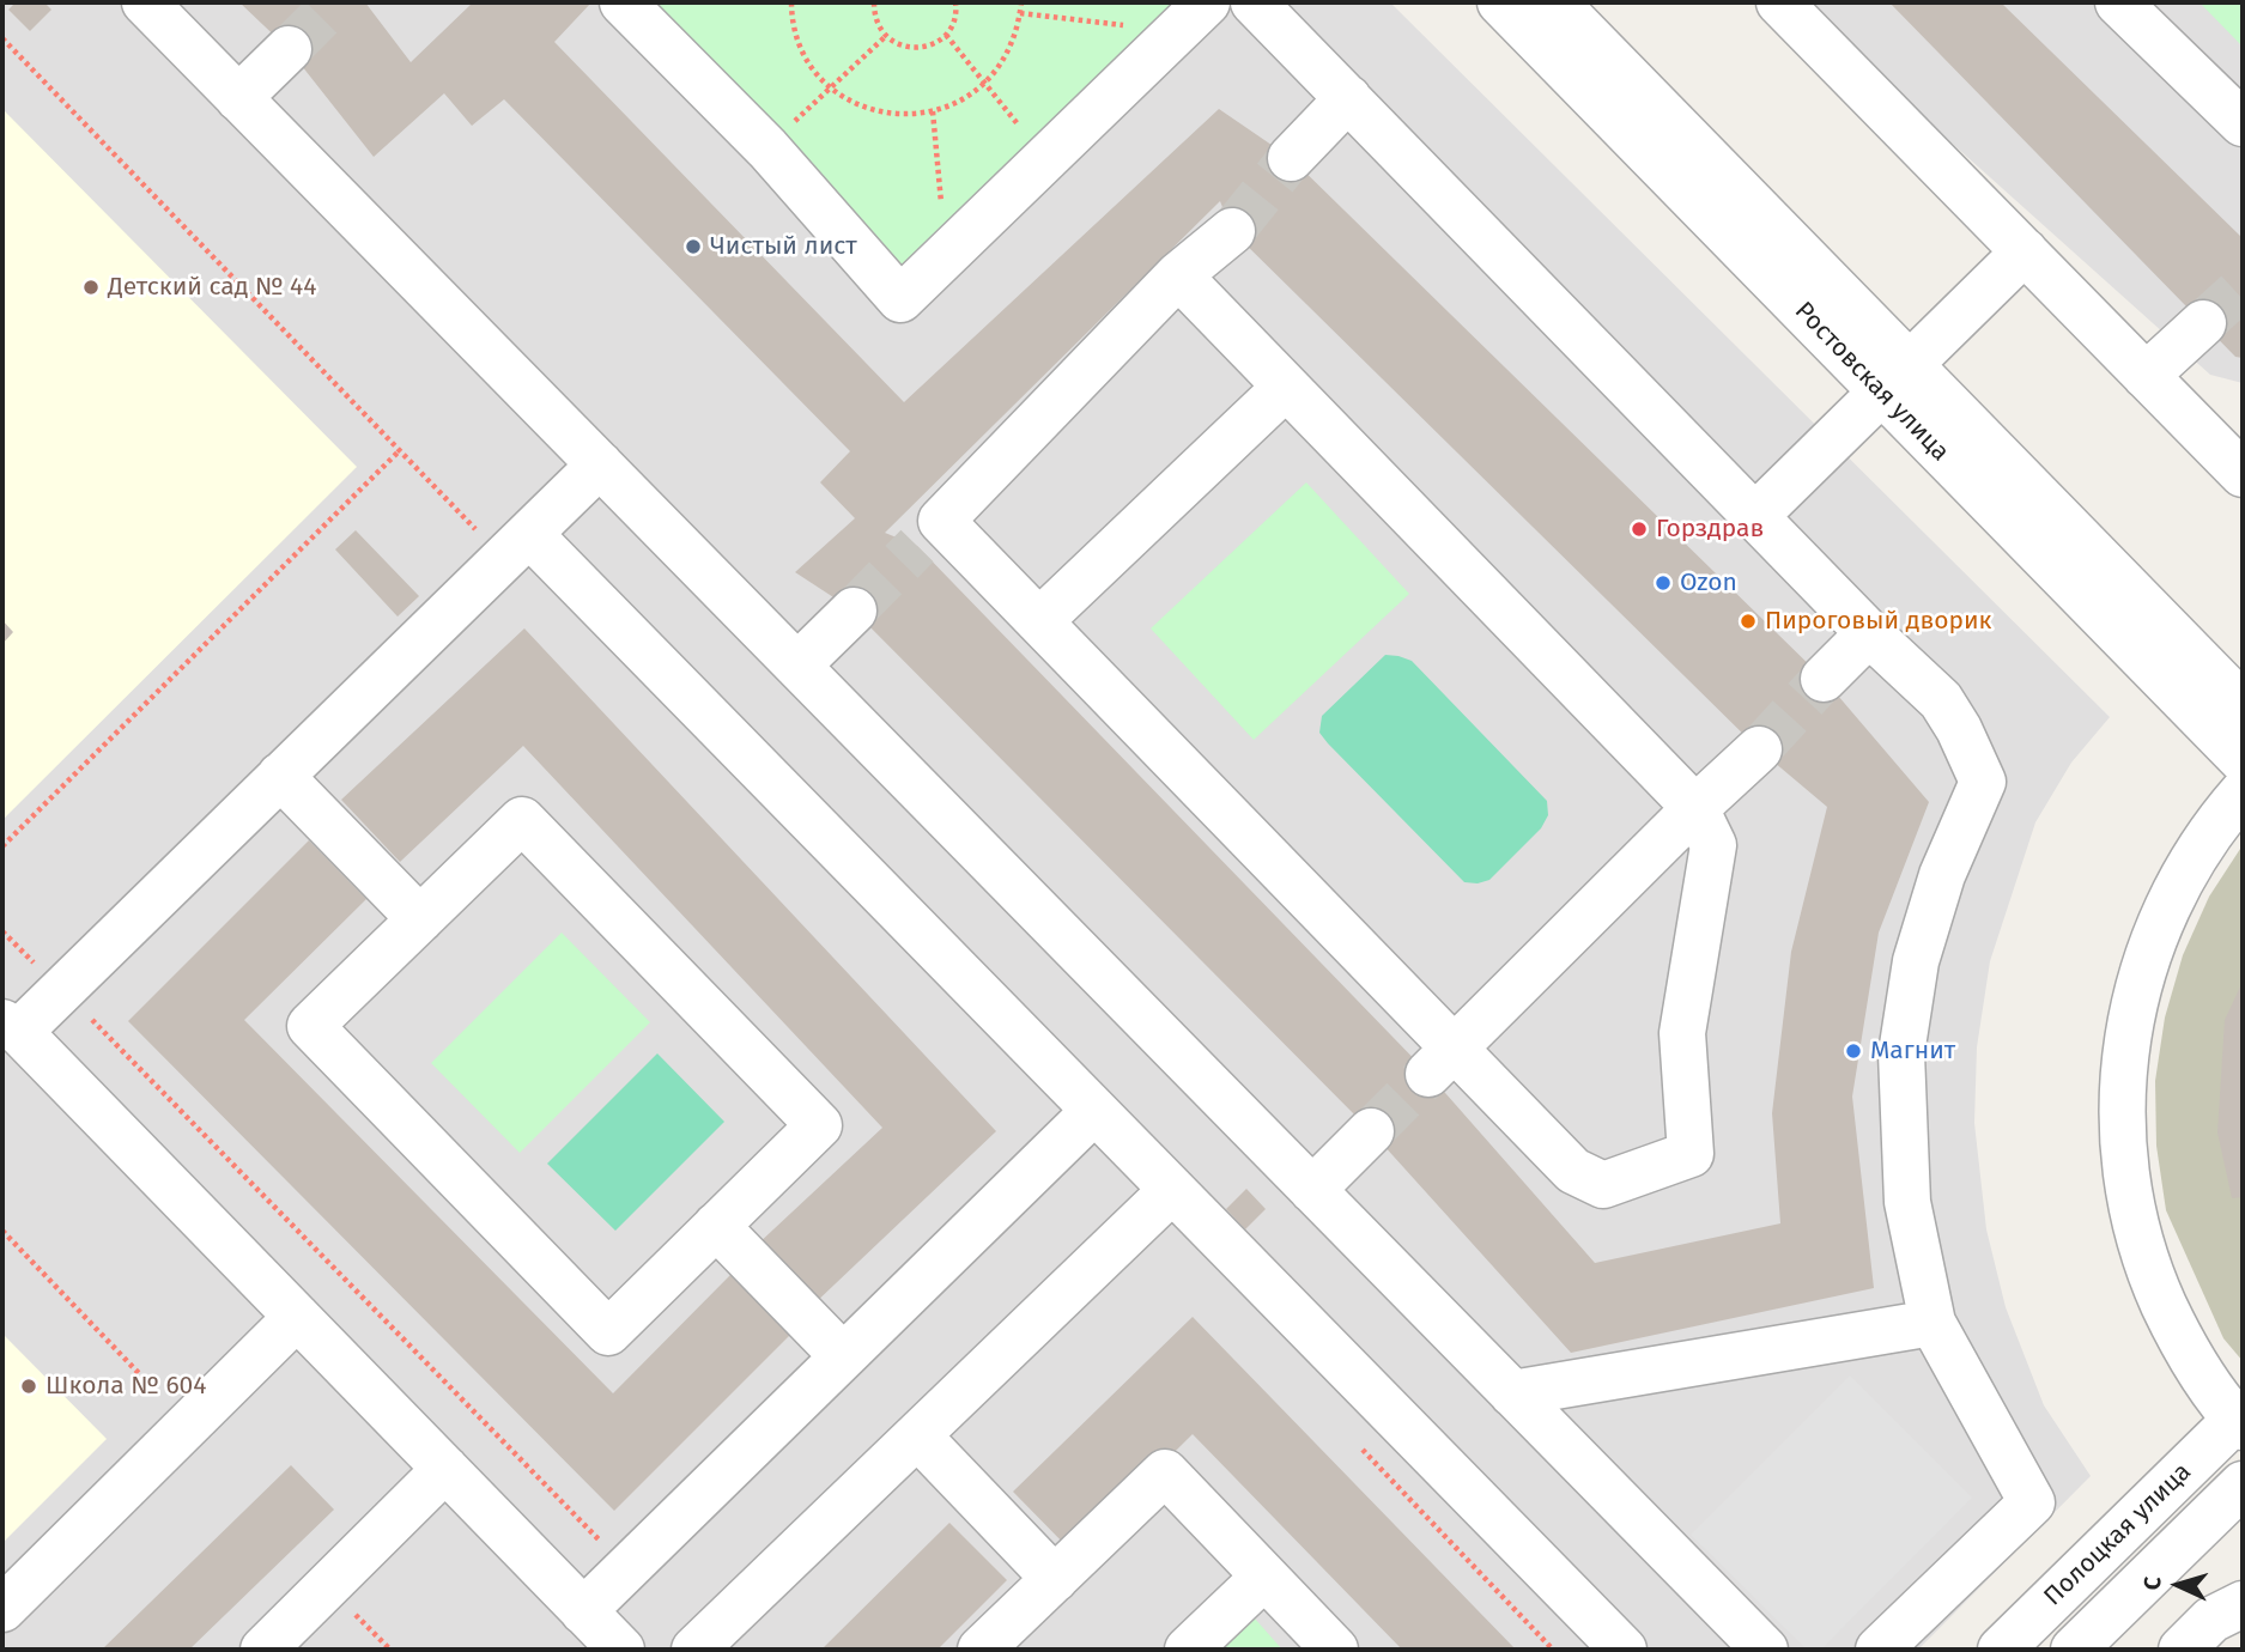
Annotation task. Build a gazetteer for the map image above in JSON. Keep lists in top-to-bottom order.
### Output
{
  "streets": {
    "street": ["Ростовская улица", "Полоцкая улица"]
  },
  "places": [
    "Чистый лист",
    "Детский сад № 44",
    "Горздрав",
    "Ozon",
    "Пироговый дворик",
    "Магнит",
    "Школа № 604"
  ],
  "north": "left"
}
